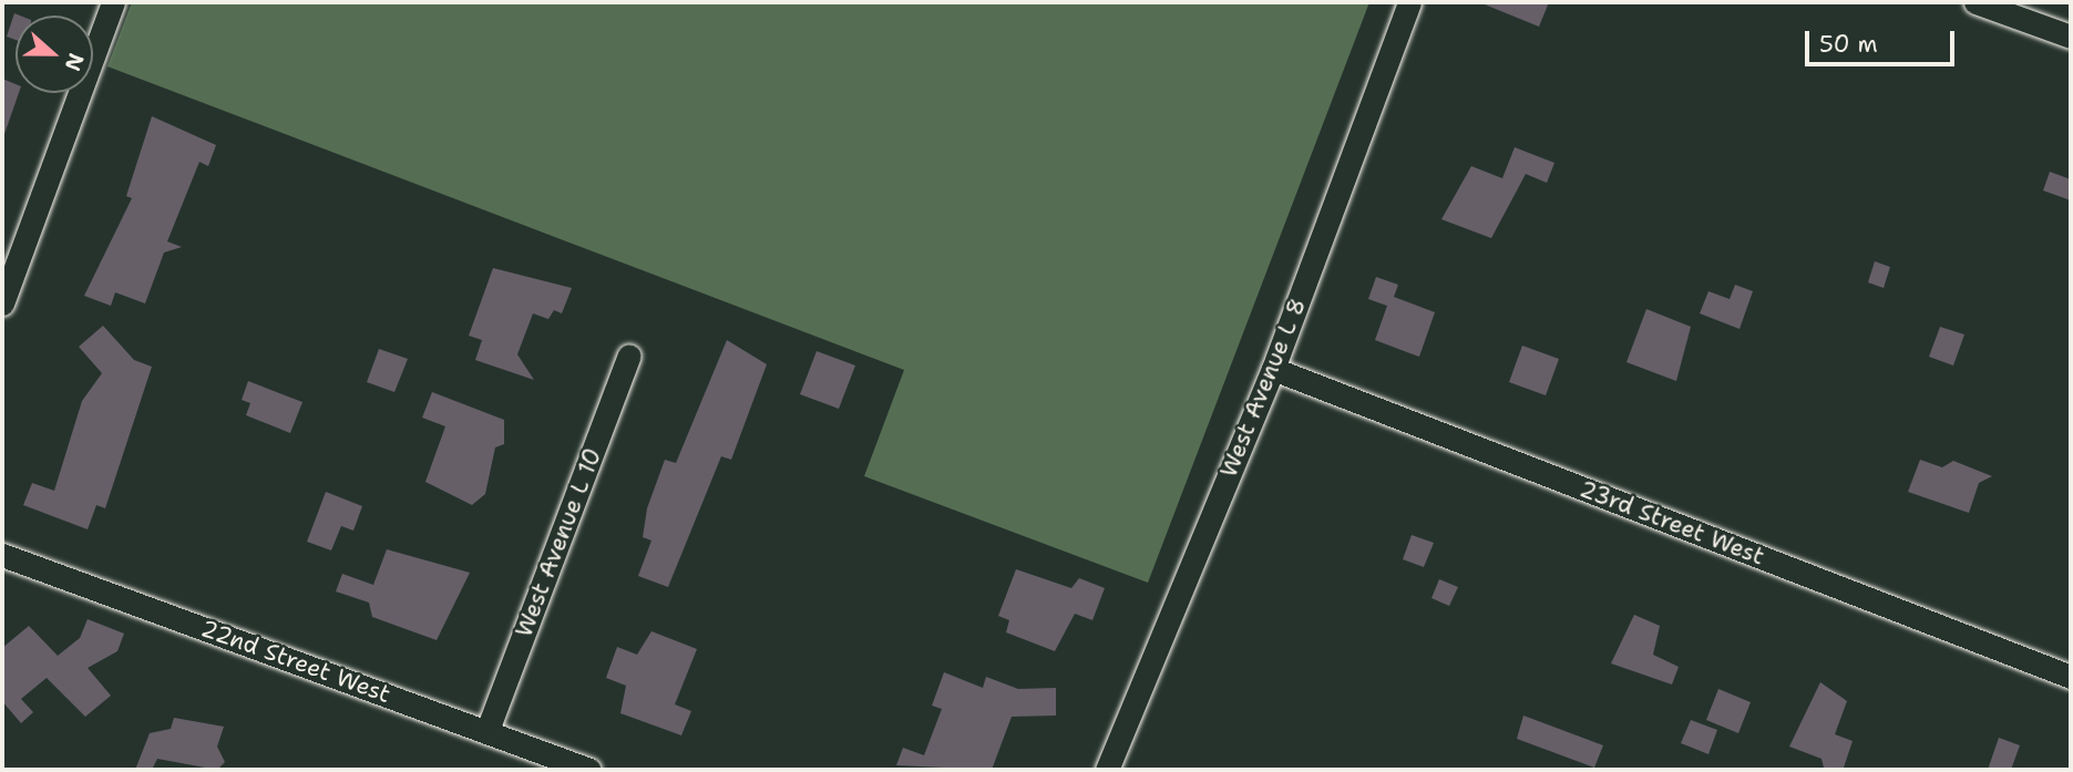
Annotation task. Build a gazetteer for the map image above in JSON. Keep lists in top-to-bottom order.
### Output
{
  "streets": {
    "street": [
      "West Avenue L 8",
      "23rd Street West",
      "West Avenue L 10",
      "22nd Street West"
    ]
  },
  "crossings": [
    ["West Avenue L 8", "23rd Street West"],
    ["West Avenue L 10", "22nd Street West"]
  ],
  "scale_bar": "50 m",
  "north": "right"
}
